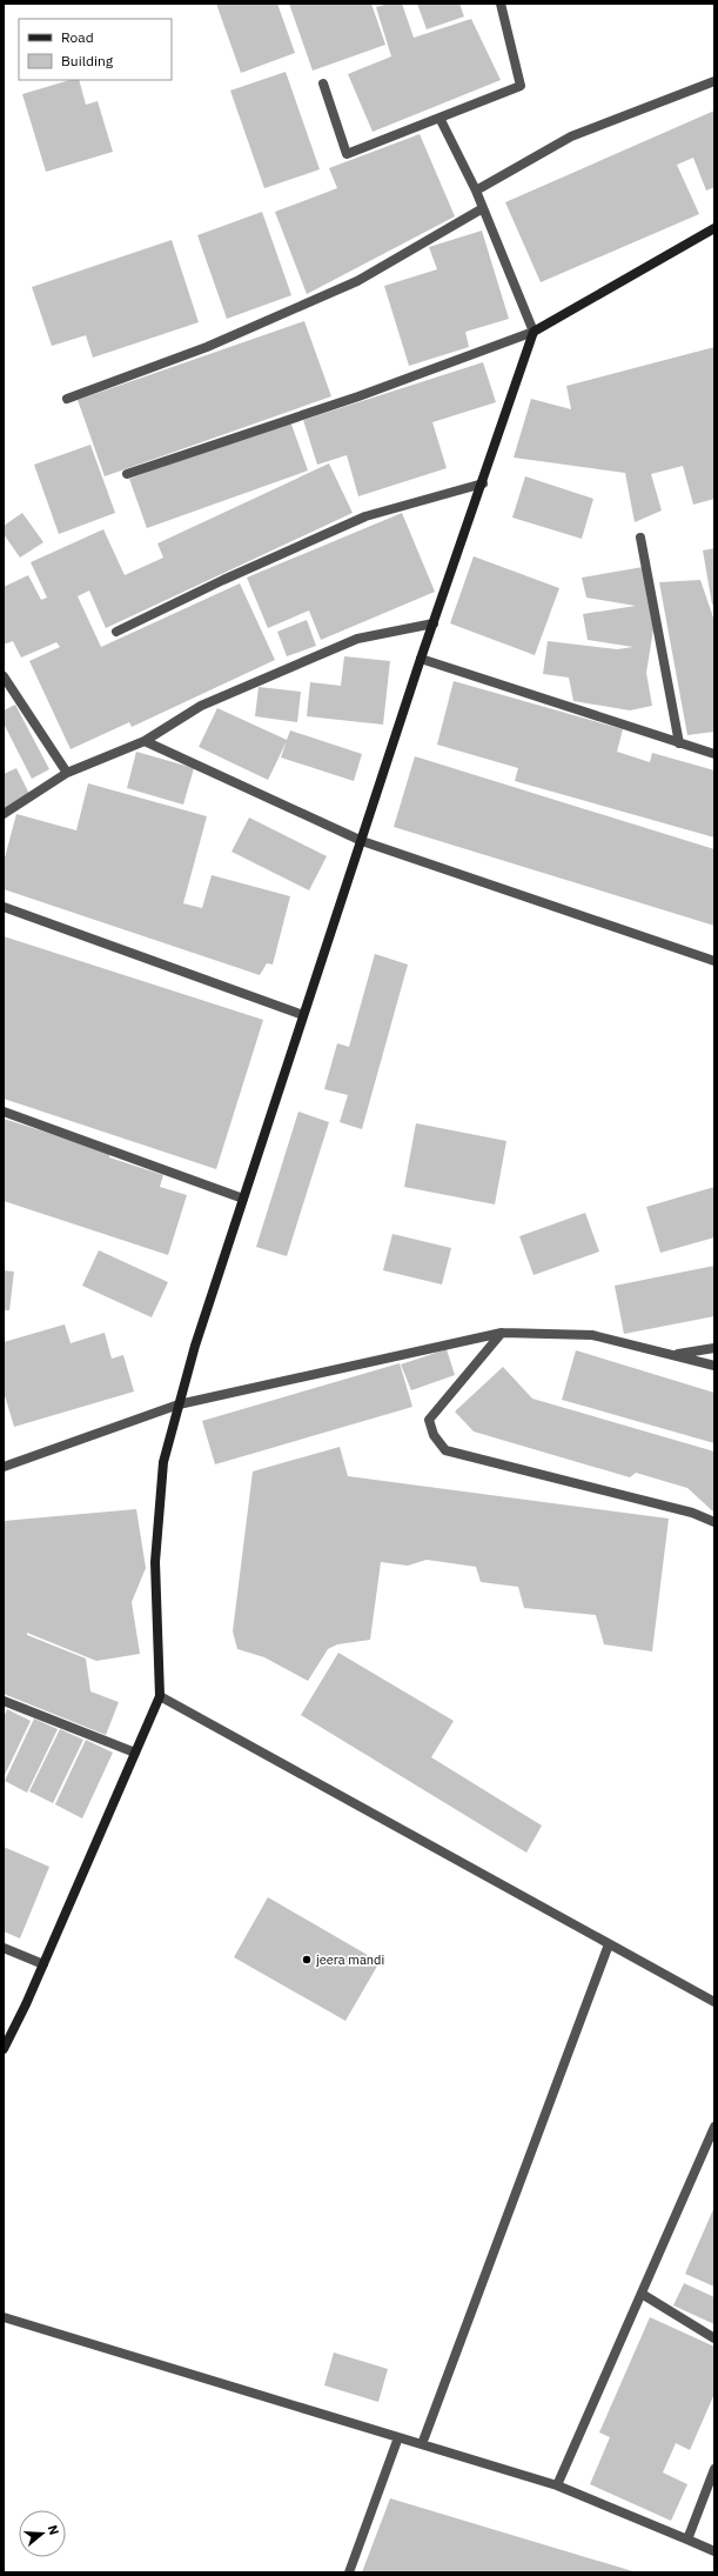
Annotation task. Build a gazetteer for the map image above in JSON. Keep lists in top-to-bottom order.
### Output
{
  "places": ["jeera mandi"],
  "legend": ["Road", "Building"],
  "north": "right"
}
